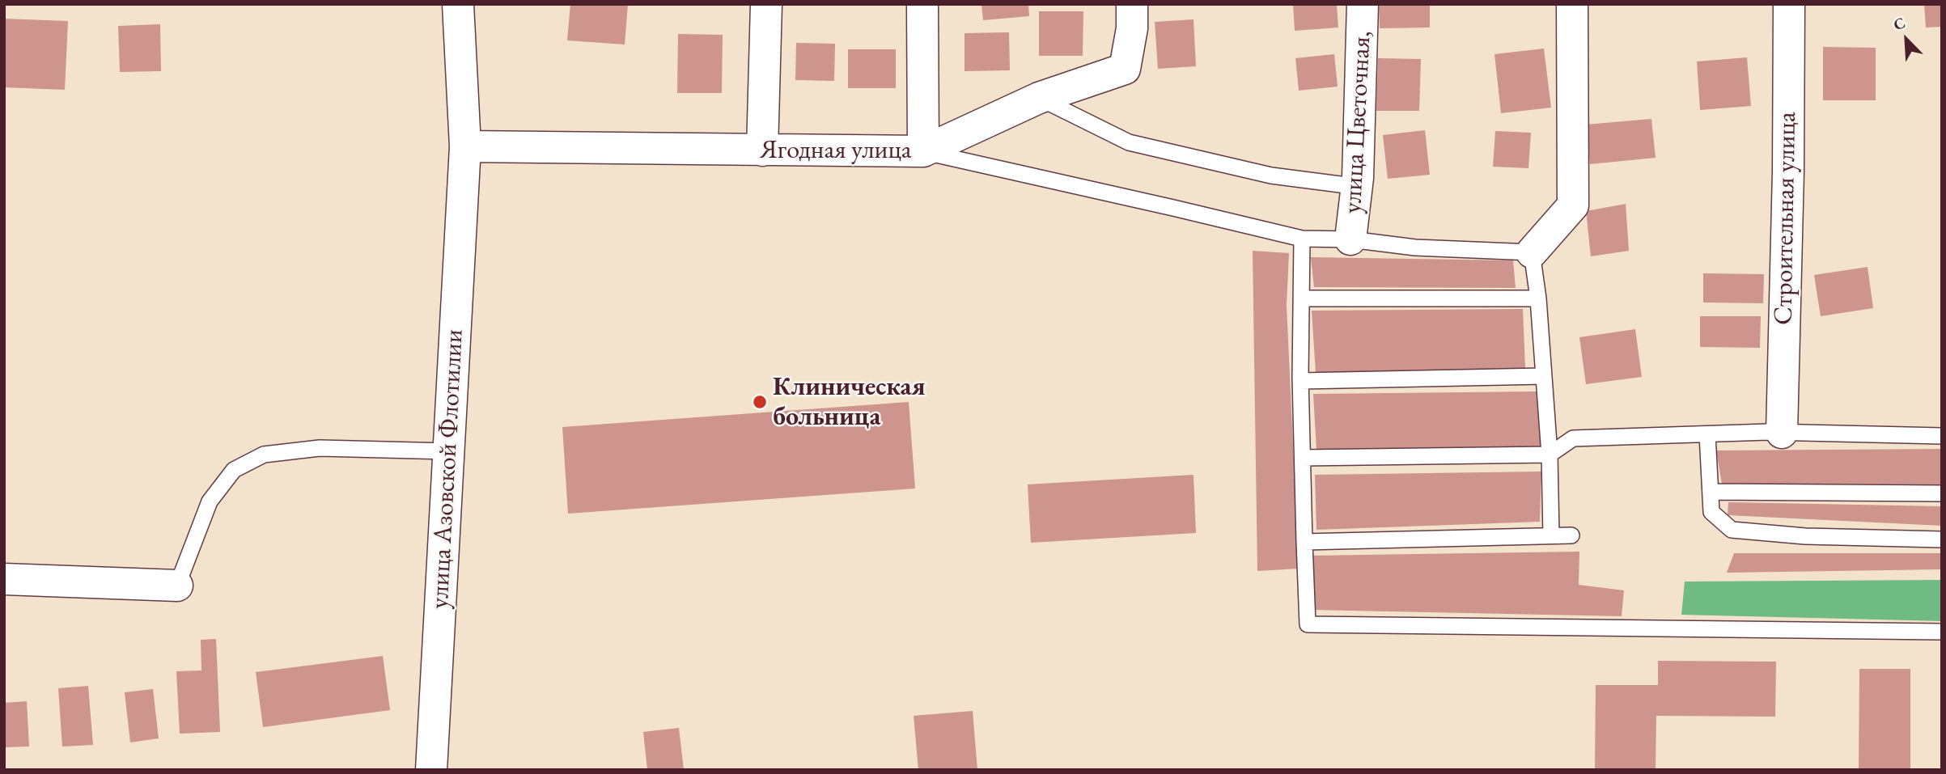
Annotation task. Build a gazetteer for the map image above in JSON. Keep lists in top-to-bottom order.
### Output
{
  "streets": {
    "street": [
      "улица Цветочная,",
      "Ягодная улица",
      "Строительная улица",
      "улица Азовской Флотилии"
    ]
  },
  "crossings": [
    ["Ягодная улица", "улица Азовской Флотилии"]
  ],
  "places": ["Клиническая больница"],
  "north": "top left"
}
